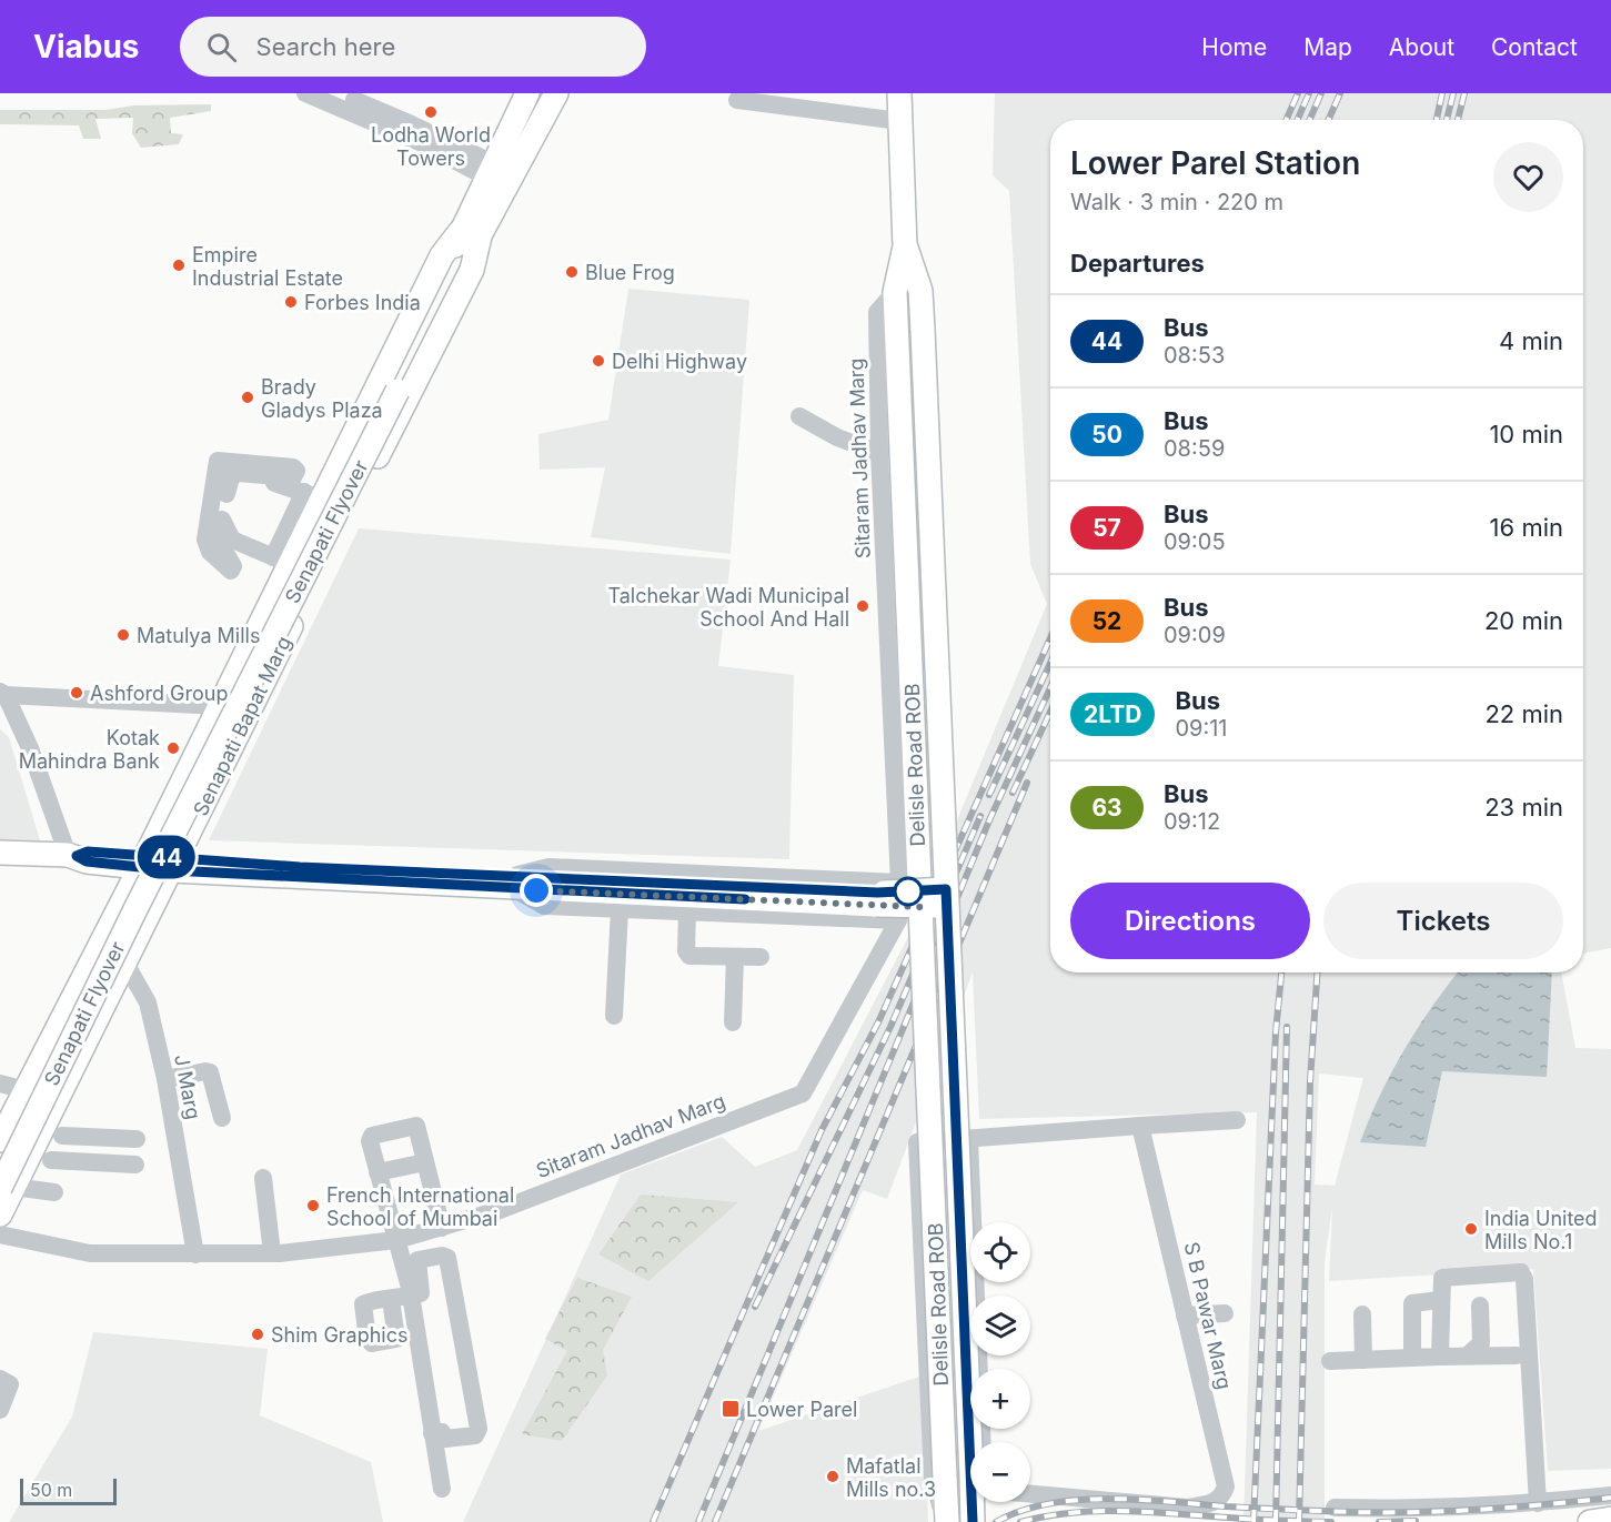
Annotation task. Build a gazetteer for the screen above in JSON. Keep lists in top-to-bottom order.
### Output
{
  "streets": {
    "main road": ["Senapati Flyover", "Senapati Bapat Marg", "Delisle Road ROB"],
    "street": ["Sitaram Jadhav Marg", "J Marg", "S B Pawar Marg"]
  },
  "crossings": [
    ["Sitaram Jadhav Marg", "Delisle Road ROB"],
    ["Sitaram Jadhav Marg", "J Marg"],
    ["Senapati Flyover", "Senapati Bapat Marg"],
    ["Senapati Bapat Marg", "J Marg"]
  ],
  "places": {
    "other": [
      "Lodha World Towers",
      "Empire Industrial Estate",
      "Blue Frog",
      "Forbes India",
      "Delhi Highway",
      "Brady Gladys Plaza",
      "Talchekar Wadi Municipal School And Hall",
      "Matulya Mills",
      "Ashford Group",
      "Kotak Mahindra Bank",
      "French International School of Mumbai",
      "India United Mills No.1",
      "Shim Graphics",
      "Mafatlal Mills no.3"
    ],
    "transit": ["Lower Parel"]
  },
  "lines": ["bus line 44"],
  "scale_bar": "50 m",
  "page": {
    "header": "Viabus",
    "search": "Search here",
    "nav": [
      "Home",
      "Map",
      "About",
      "Contact"
    ],
    "on_map": "44",
    "heading": [
      ["Lower Parel Station", "Walk · 3 min · 220 m"],
      "Departures"
    ],
    "list": [
      {
        "mark": "44",
        "name": "Bus",
        "note": "08:53",
        "value": "4 min"
      },
      {
        "mark": "50",
        "name": "Bus",
        "note": "08:59",
        "value": "10 min"
      },
      {
        "mark": "57",
        "name": "Bus",
        "note": "09:05",
        "value": "16 min"
      },
      {
        "mark": "52",
        "name": "Bus",
        "note": "09:09",
        "value": "20 min"
      },
      {
        "mark": "2LTD",
        "name": "Bus",
        "note": "09:11",
        "value": "22 min"
      },
      {
        "mark": "63",
        "name": "Bus",
        "note": "09:12",
        "value": "23 min"
      }
    ],
    "buttons": ["Directions", "Tickets"],
    "map_buttons": ["+", "−"],
    "scale": "50 m"
  }
}
